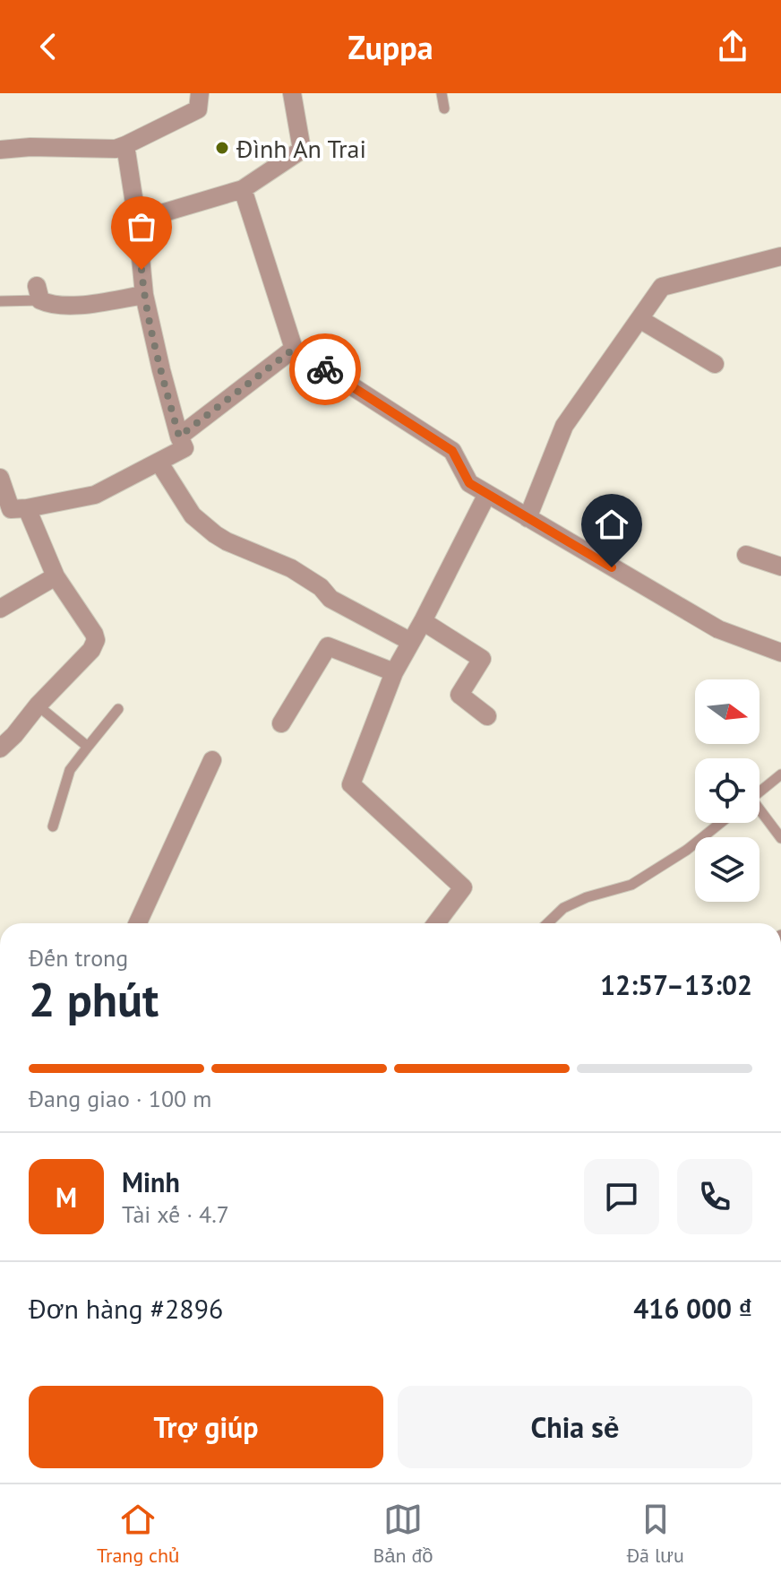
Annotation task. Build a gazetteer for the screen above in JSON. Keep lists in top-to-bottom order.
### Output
{
  "places": ["Đình An Trai"],
  "north": "right",
  "page": {
    "header": "Zuppa",
    "heading": ["2 phút", "Đến trong", "12:57–13:02"],
    "panel": [
      "Minh",
      "Tài xế · 4.7",
      "Đơn hàng #2896",
      "416 000 ₫"
    ],
    "bar": "Đang giao · 100 m",
    "round": "M",
    "buttons": ["Trợ giúp", "Chia sẻ"],
    "tabs": ["Trang chủ", "Bản đồ", "Đã lưu"]
  }
}
